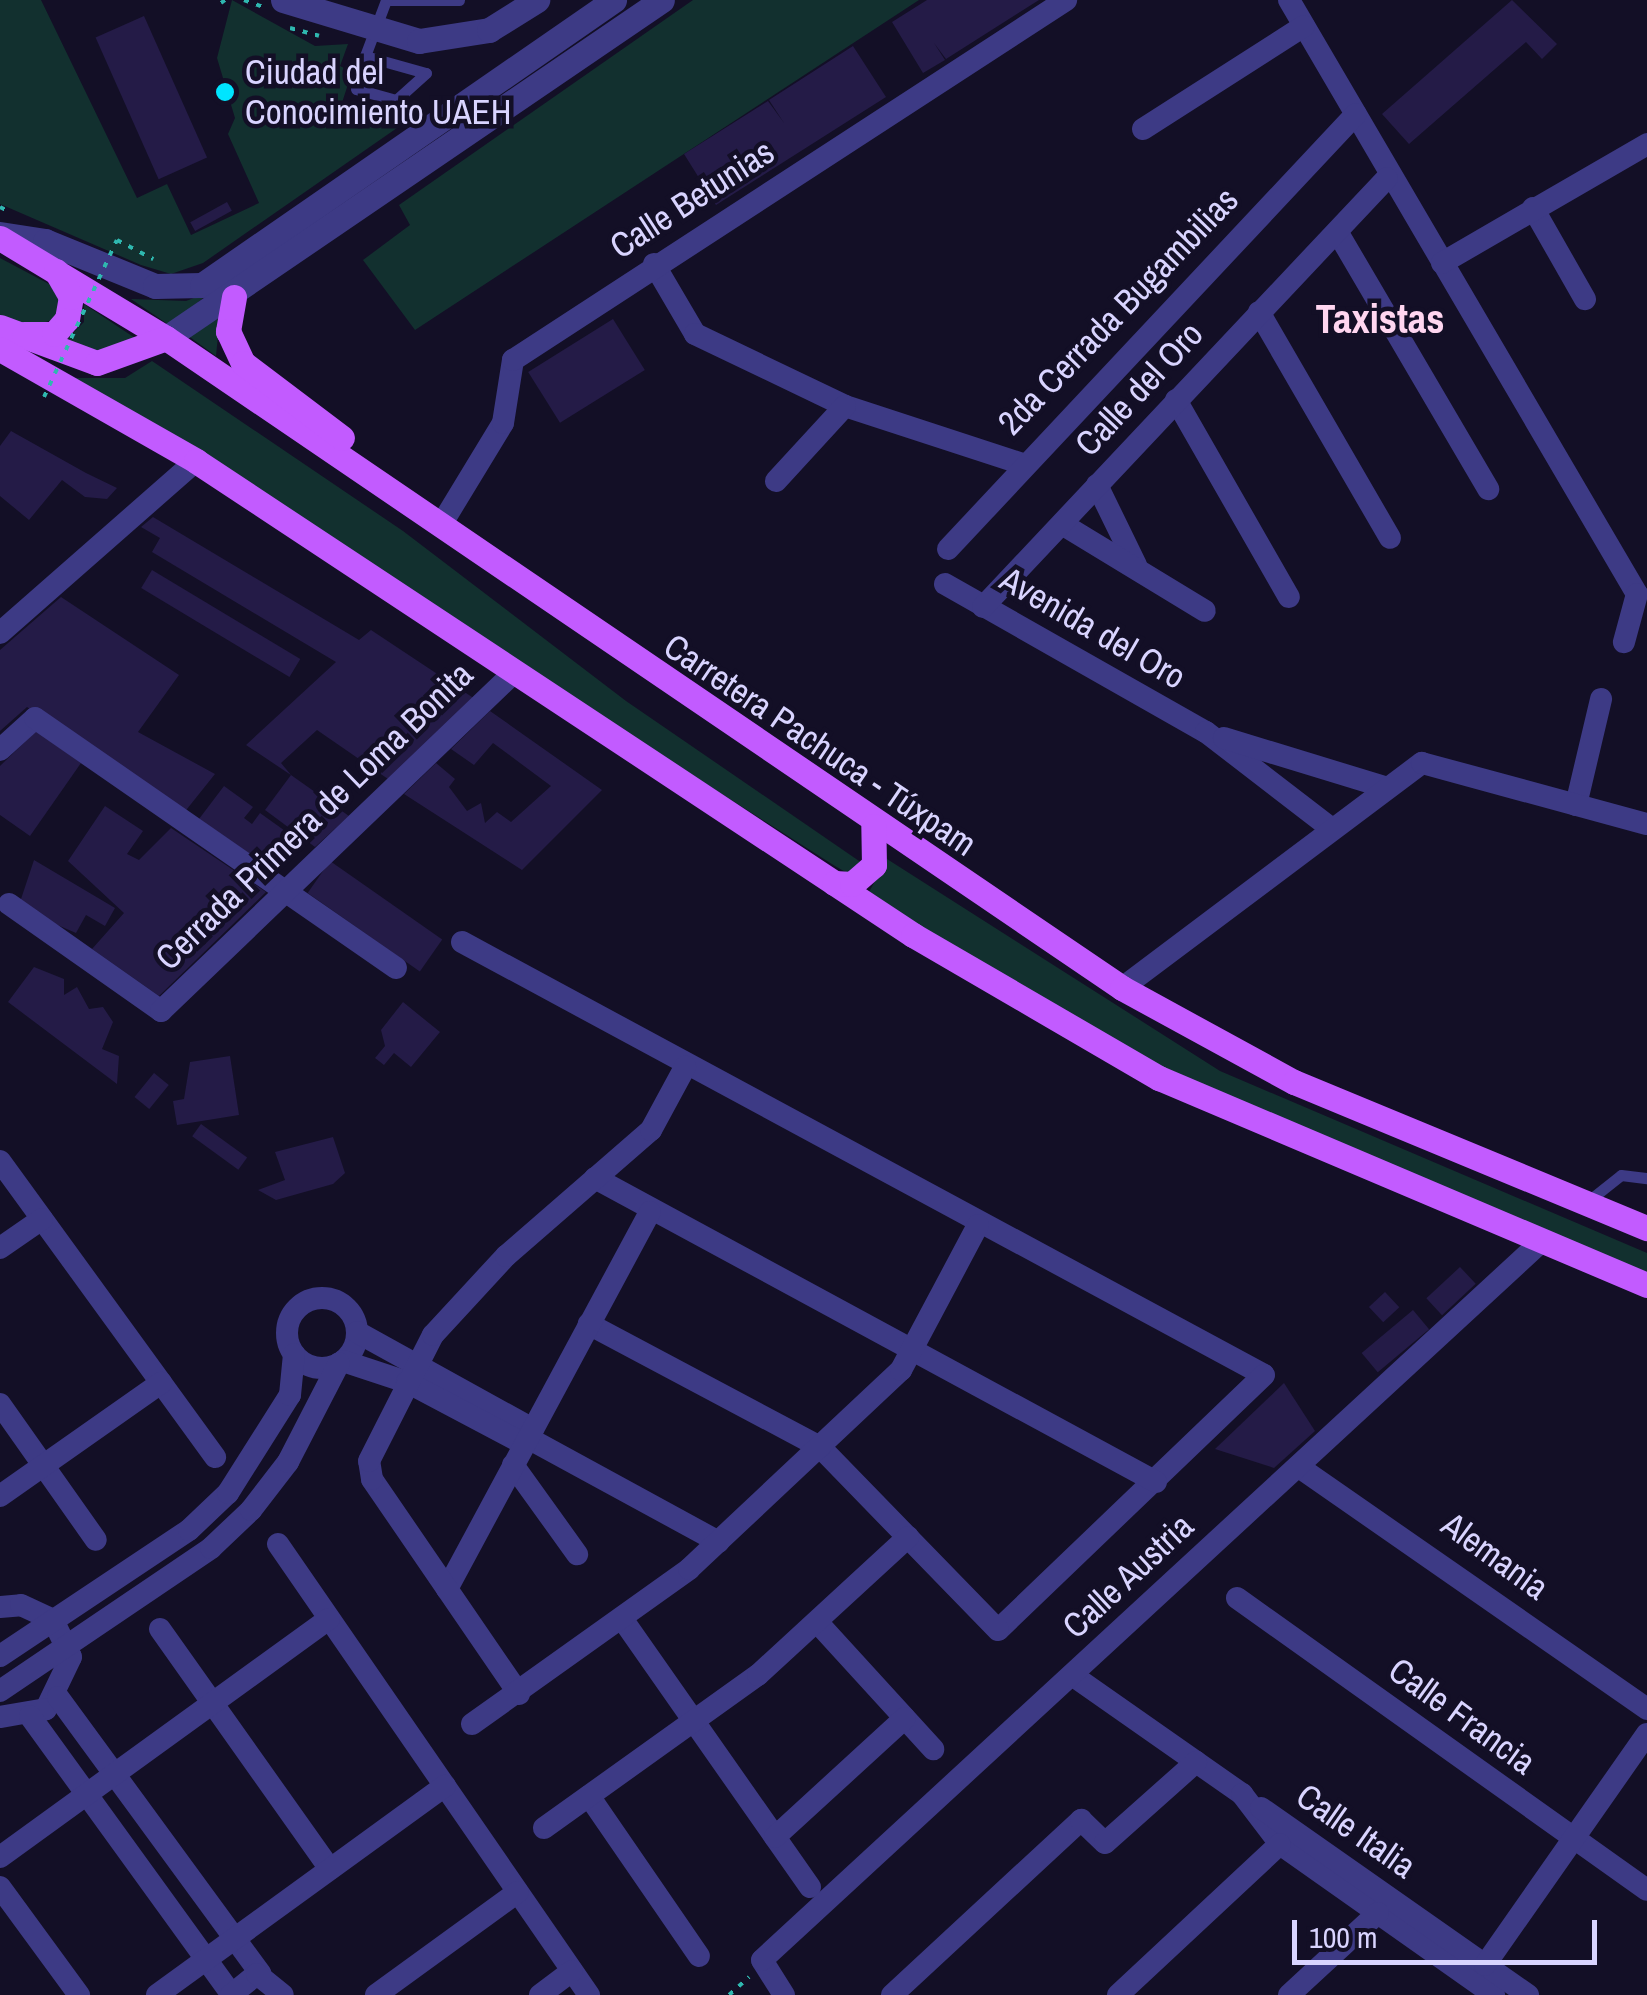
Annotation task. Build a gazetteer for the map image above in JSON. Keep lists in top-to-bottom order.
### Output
{
  "streets": {
    "main road": ["Carretera Pachuca - Túxpam"],
    "street": [
      "Calle Betunias",
      "2da Cerrada Bugambilias",
      "Calle del Oro",
      "Avenida del Oro",
      "Cerrada Primera de Loma Bonita",
      "Alemania",
      "Calle Austria",
      "Calle Francia",
      "Calle Italia"
    ]
  },
  "crossings": [
    ["Calle Betunias", "2da Cerrada Bugambilias"],
    ["Calle Betunias", "Carretera Pachuca - Túxpam"],
    ["Calle del Oro", "Avenida del Oro"],
    ["Alemania", "Calle Austria"],
    ["Calle Austria", "Calle Italia"]
  ],
  "districts": ["Taxistas"],
  "places": ["Ciudad del Conocimiento UAEH"],
  "scale_bar": "100 m"
}
